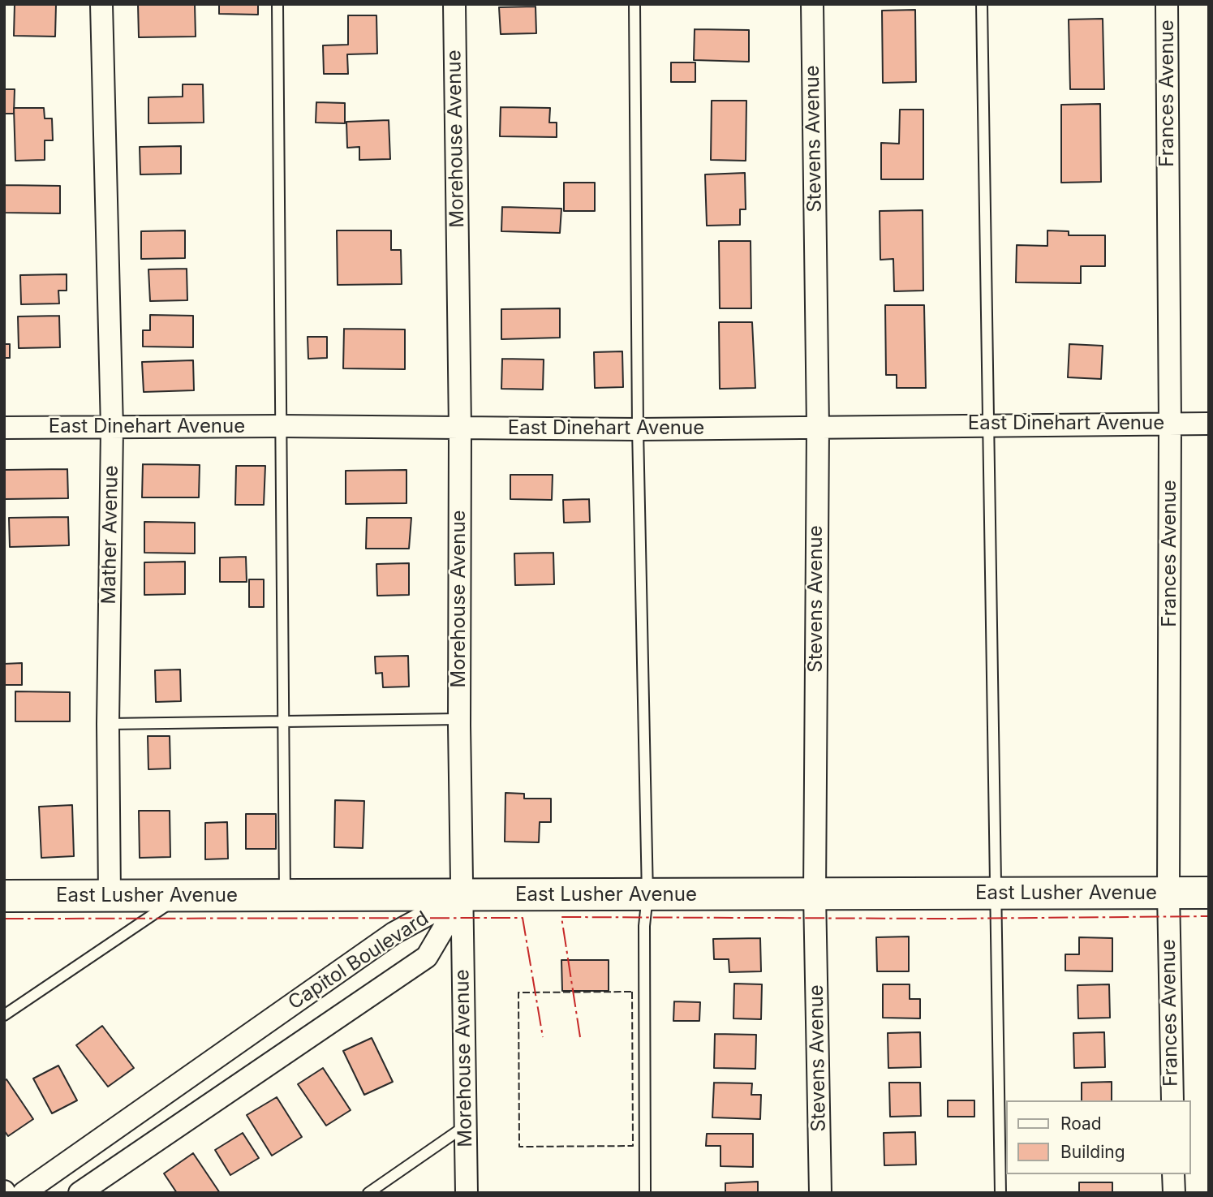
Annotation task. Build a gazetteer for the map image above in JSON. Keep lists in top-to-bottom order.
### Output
{
  "streets": {
    "main road": ["East Lusher Avenue"],
    "street": [
      "Frances Avenue",
      "Morehouse Avenue",
      "Stevens Avenue",
      "East Dinehart Avenue",
      "Mather Avenue",
      "Capitol Boulevard"
    ]
  },
  "crossings": [
    ["Frances Avenue", "East Dinehart Avenue"],
    ["Frances Avenue", "East Lusher Avenue"],
    ["Morehouse Avenue", "East Dinehart Avenue"],
    ["Morehouse Avenue", "East Lusher Avenue"],
    ["Morehouse Avenue", "Capitol Boulevard"],
    ["Stevens Avenue", "East Dinehart Avenue"],
    ["Stevens Avenue", "East Lusher Avenue"],
    ["East Dinehart Avenue", "Mather Avenue"],
    ["Mather Avenue", "East Lusher Avenue"],
    ["East Lusher Avenue", "Capitol Boulevard"]
  ],
  "legend": ["Road", "Building"]
}
